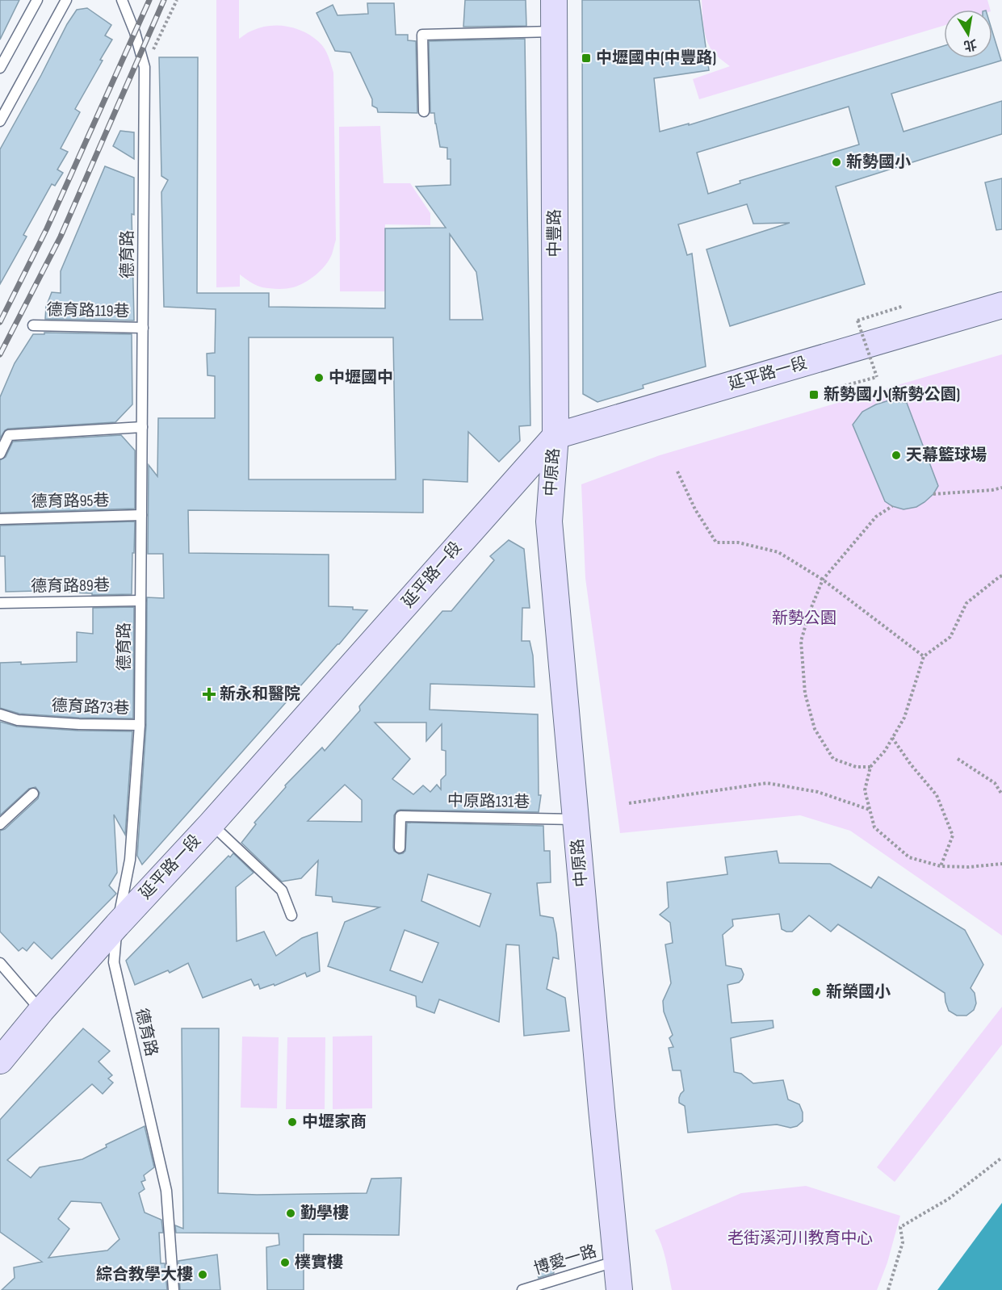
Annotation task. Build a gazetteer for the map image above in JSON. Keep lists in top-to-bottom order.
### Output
{
  "streets": {
    "main road": ["中豐路", "延平路一段", "中原路"],
    "lane": [
      "德育路",
      "德育路119巷",
      "德育路95巷",
      "德育路89巷",
      "德育路73巷",
      "中原路131巷",
      "博愛一路"
    ]
  },
  "crossings": [
    ["中豐路", "延平路一段"],
    ["中豐路", "中原路"],
    ["德育路", "德育路119巷"],
    ["德育路", "延平路一段"],
    ["德育路", "德育路95巷"],
    ["德育路", "德育路89巷"],
    ["德育路", "德育路73巷"],
    ["延平路一段", "中原路"],
    ["中原路", "中原路131巷"],
    ["中原路", "博愛一路"]
  ],
  "parks": ["新勢公園", "老街溪河川教育中心"],
  "places": {
    "transit": ["中壢國中(中豐路)", "新勢國小(新勢公園)"],
    "other": [
      "新勢國小",
      "中壢國中",
      "天幕籃球場",
      "新榮國小",
      "中壢家商",
      "勤學樓",
      "樸實樓",
      "綜合教學大樓"
    ],
    "health": ["新永和醫院"]
  },
  "north": "bottom"
}
